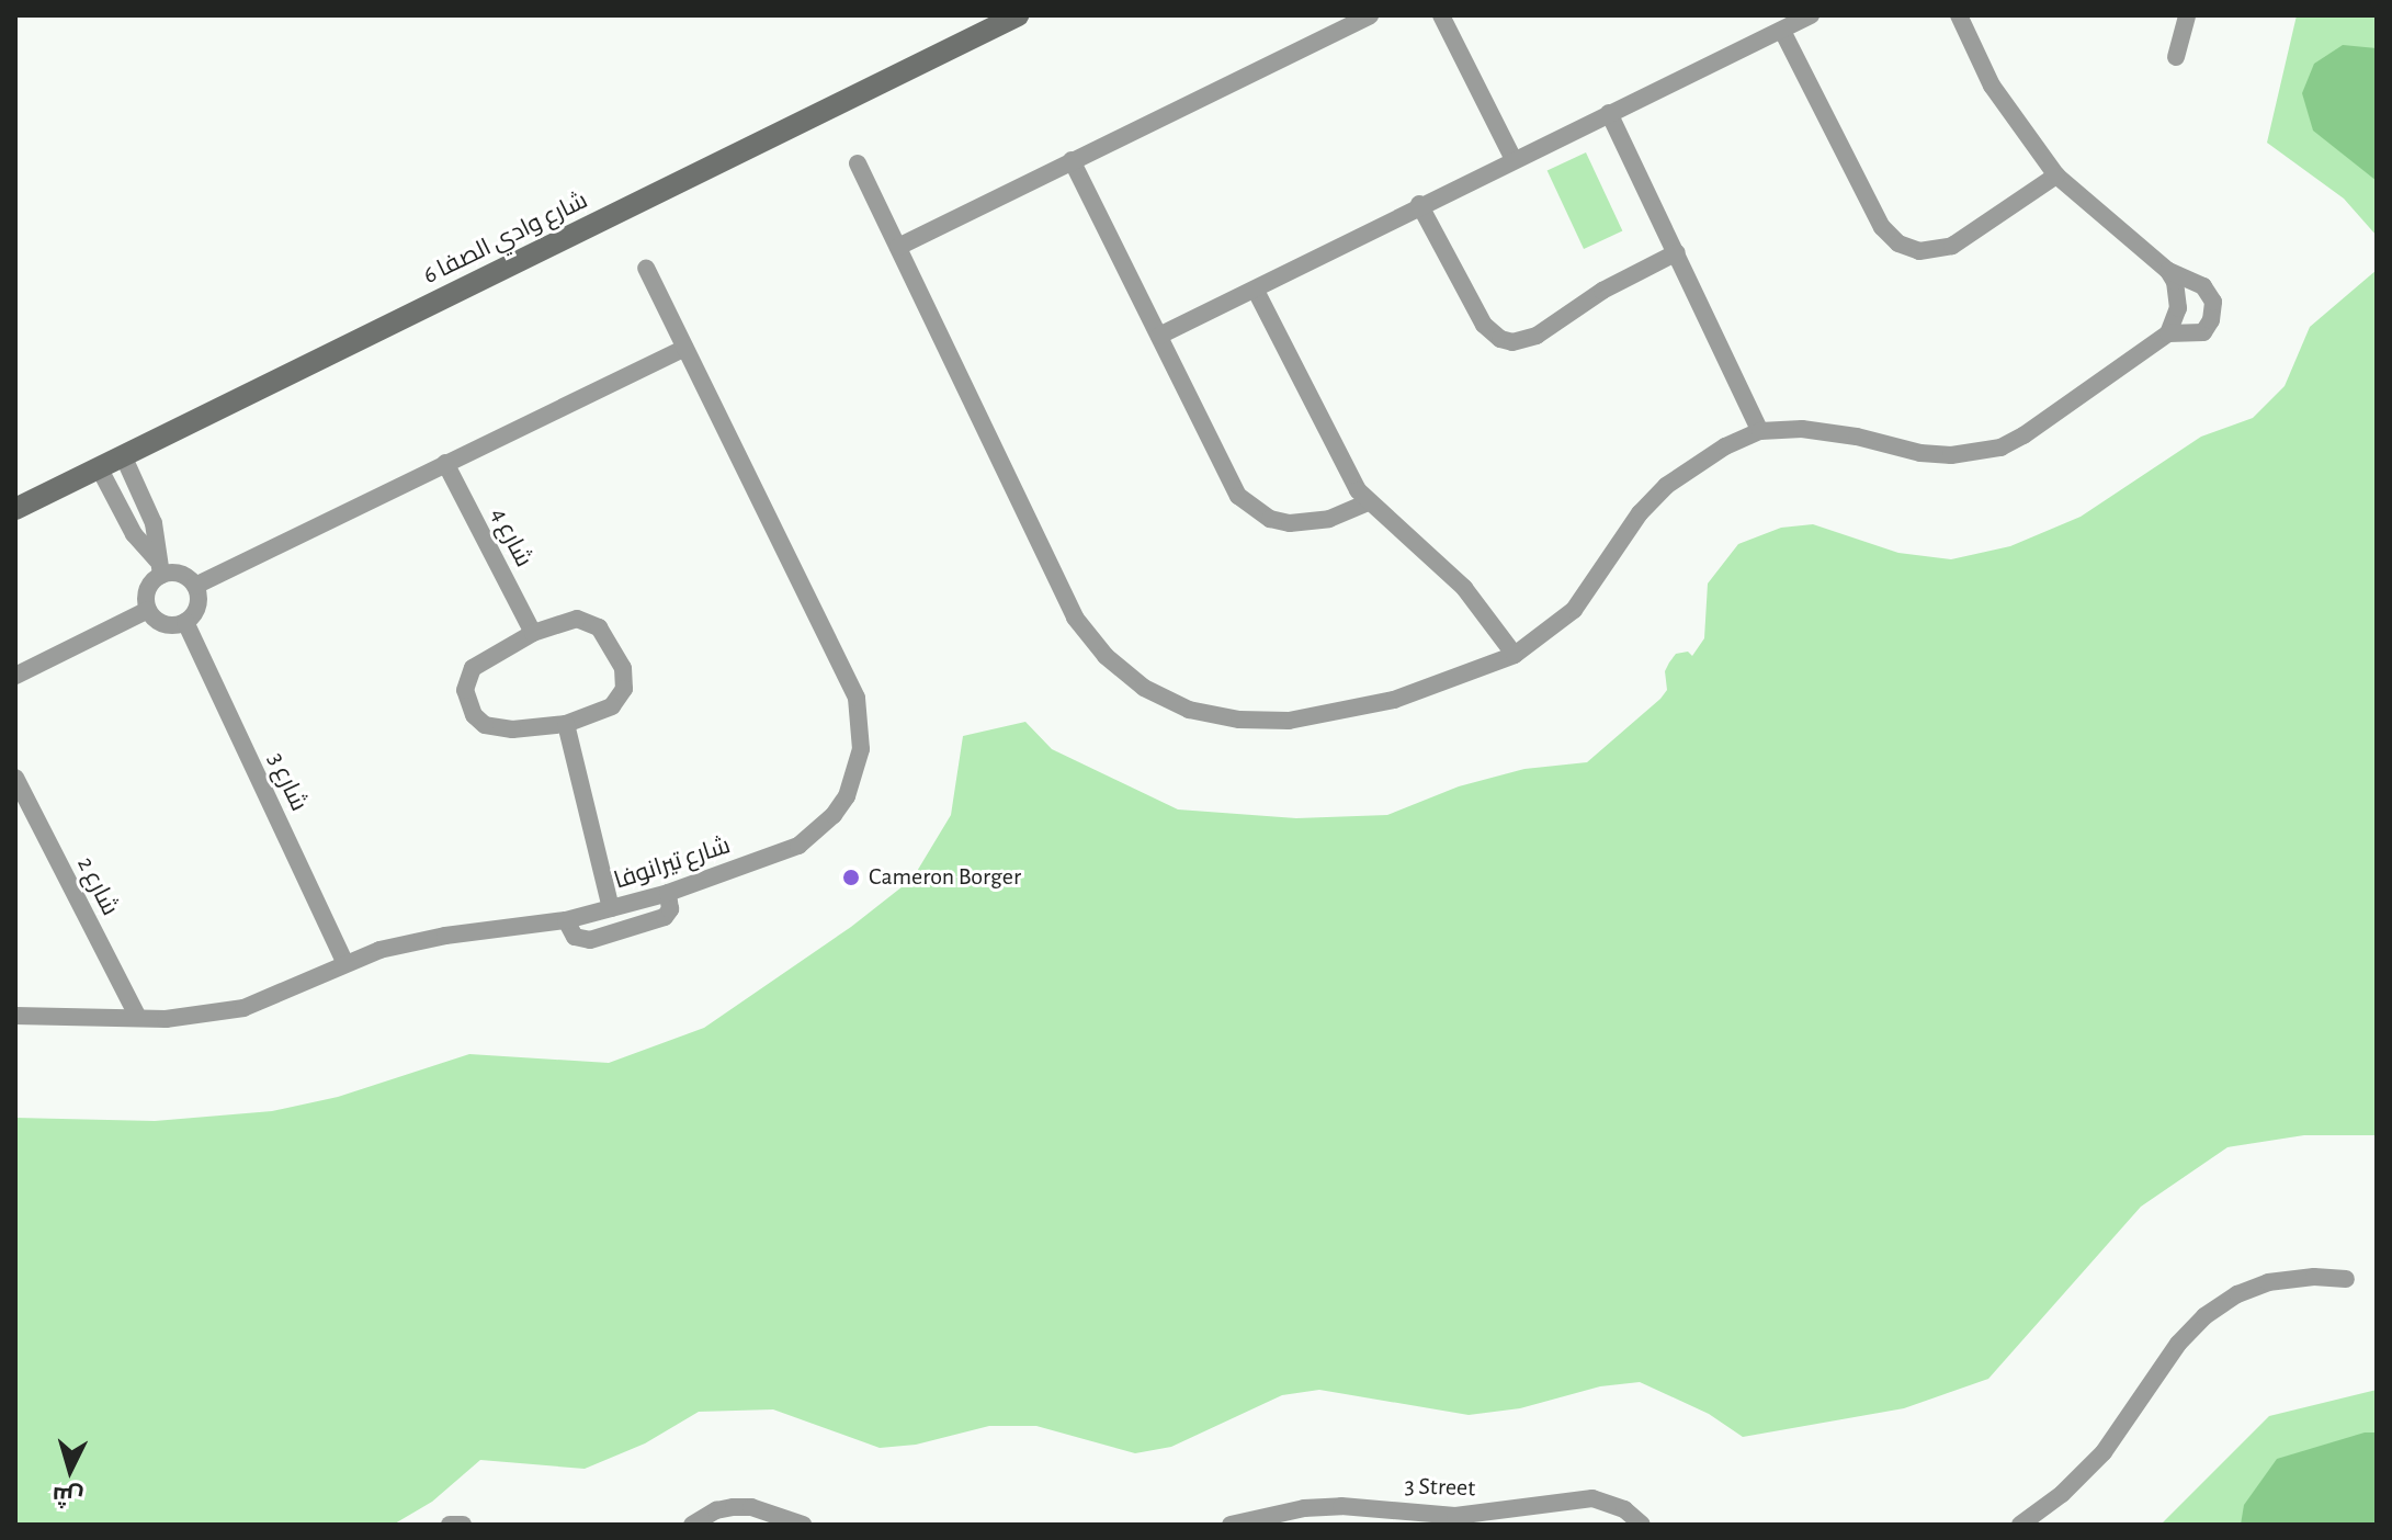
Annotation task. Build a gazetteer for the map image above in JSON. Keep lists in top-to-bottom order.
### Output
{
  "streets": {
    "main road": ["شارع وادي الصفا 6"],
    "street": [
      "شارع 4",
      "شارع 3",
      "شارع تيرانوفا",
      "شارع 2",
      "3 Street"
    ]
  },
  "crossings": [
    ["شارع 3", "شارع تيرانوفا"],
    ["شارع تيرانوفا", "شارع 2"]
  ],
  "places": ["Cameron Borger"],
  "north": "bottom"
}
